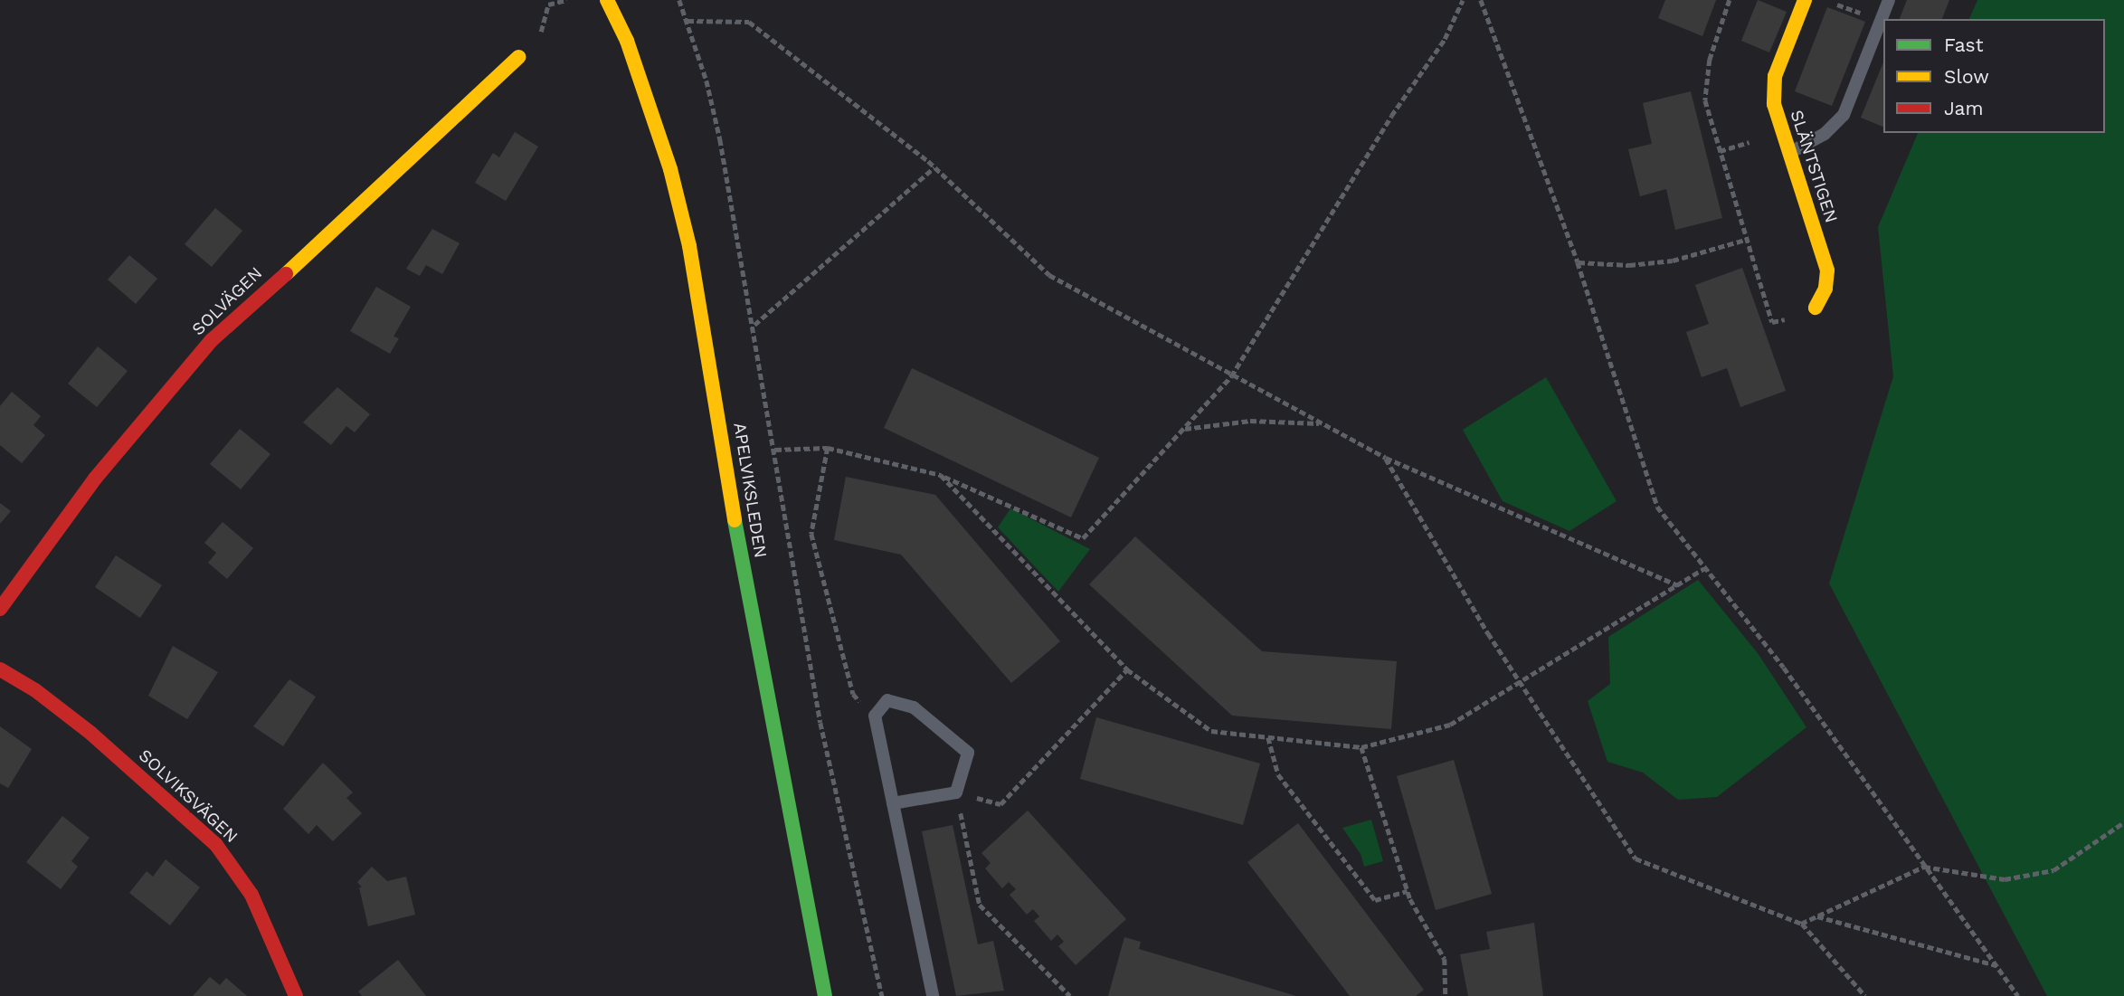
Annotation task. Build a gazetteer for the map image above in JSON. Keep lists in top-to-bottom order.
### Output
{
  "streets": {
    "street": [
      "SLÄNTSTIGEN",
      "SOLVÄGEN",
      "APELVIKSLEDEN",
      "SOLVIKSVÄGEN"
    ]
  },
  "legend": ["Fast", "Slow", "Jam"]
}
